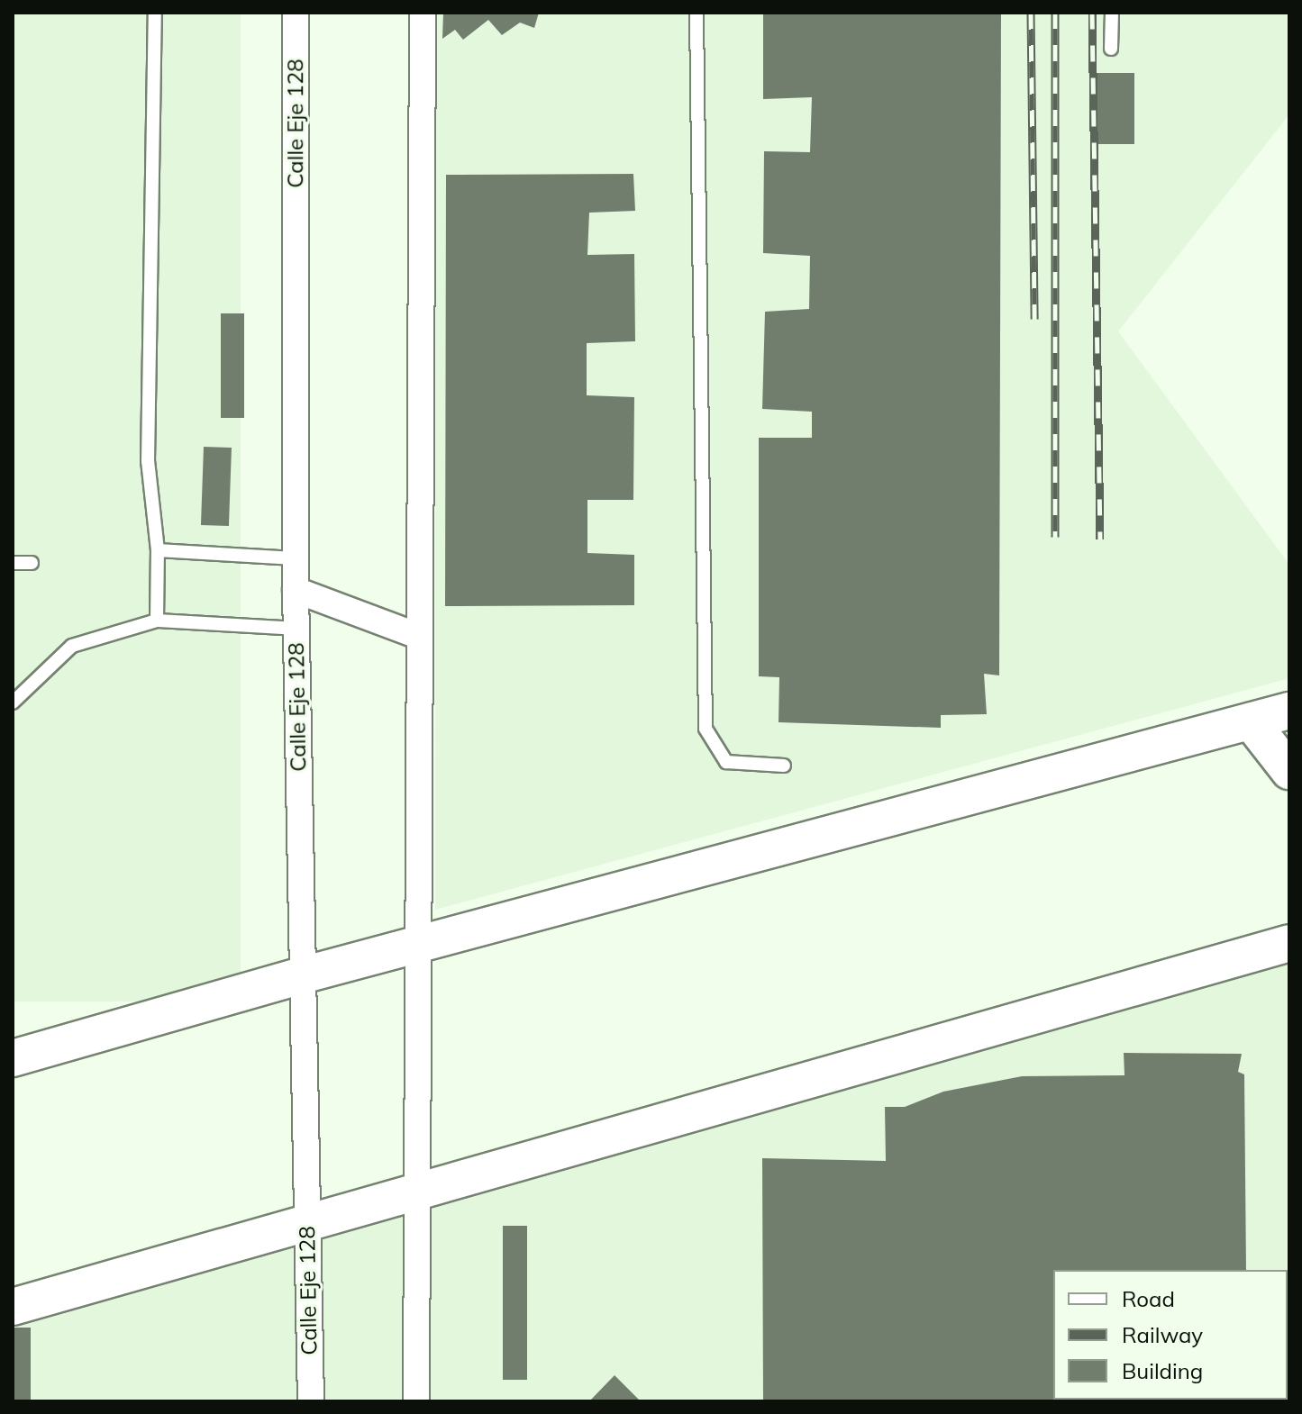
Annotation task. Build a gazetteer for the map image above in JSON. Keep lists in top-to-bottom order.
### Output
{
  "streets": {
    "street": ["Calle Eje 128"]
  },
  "legend": ["Road", "Railway", "Building"]
}
